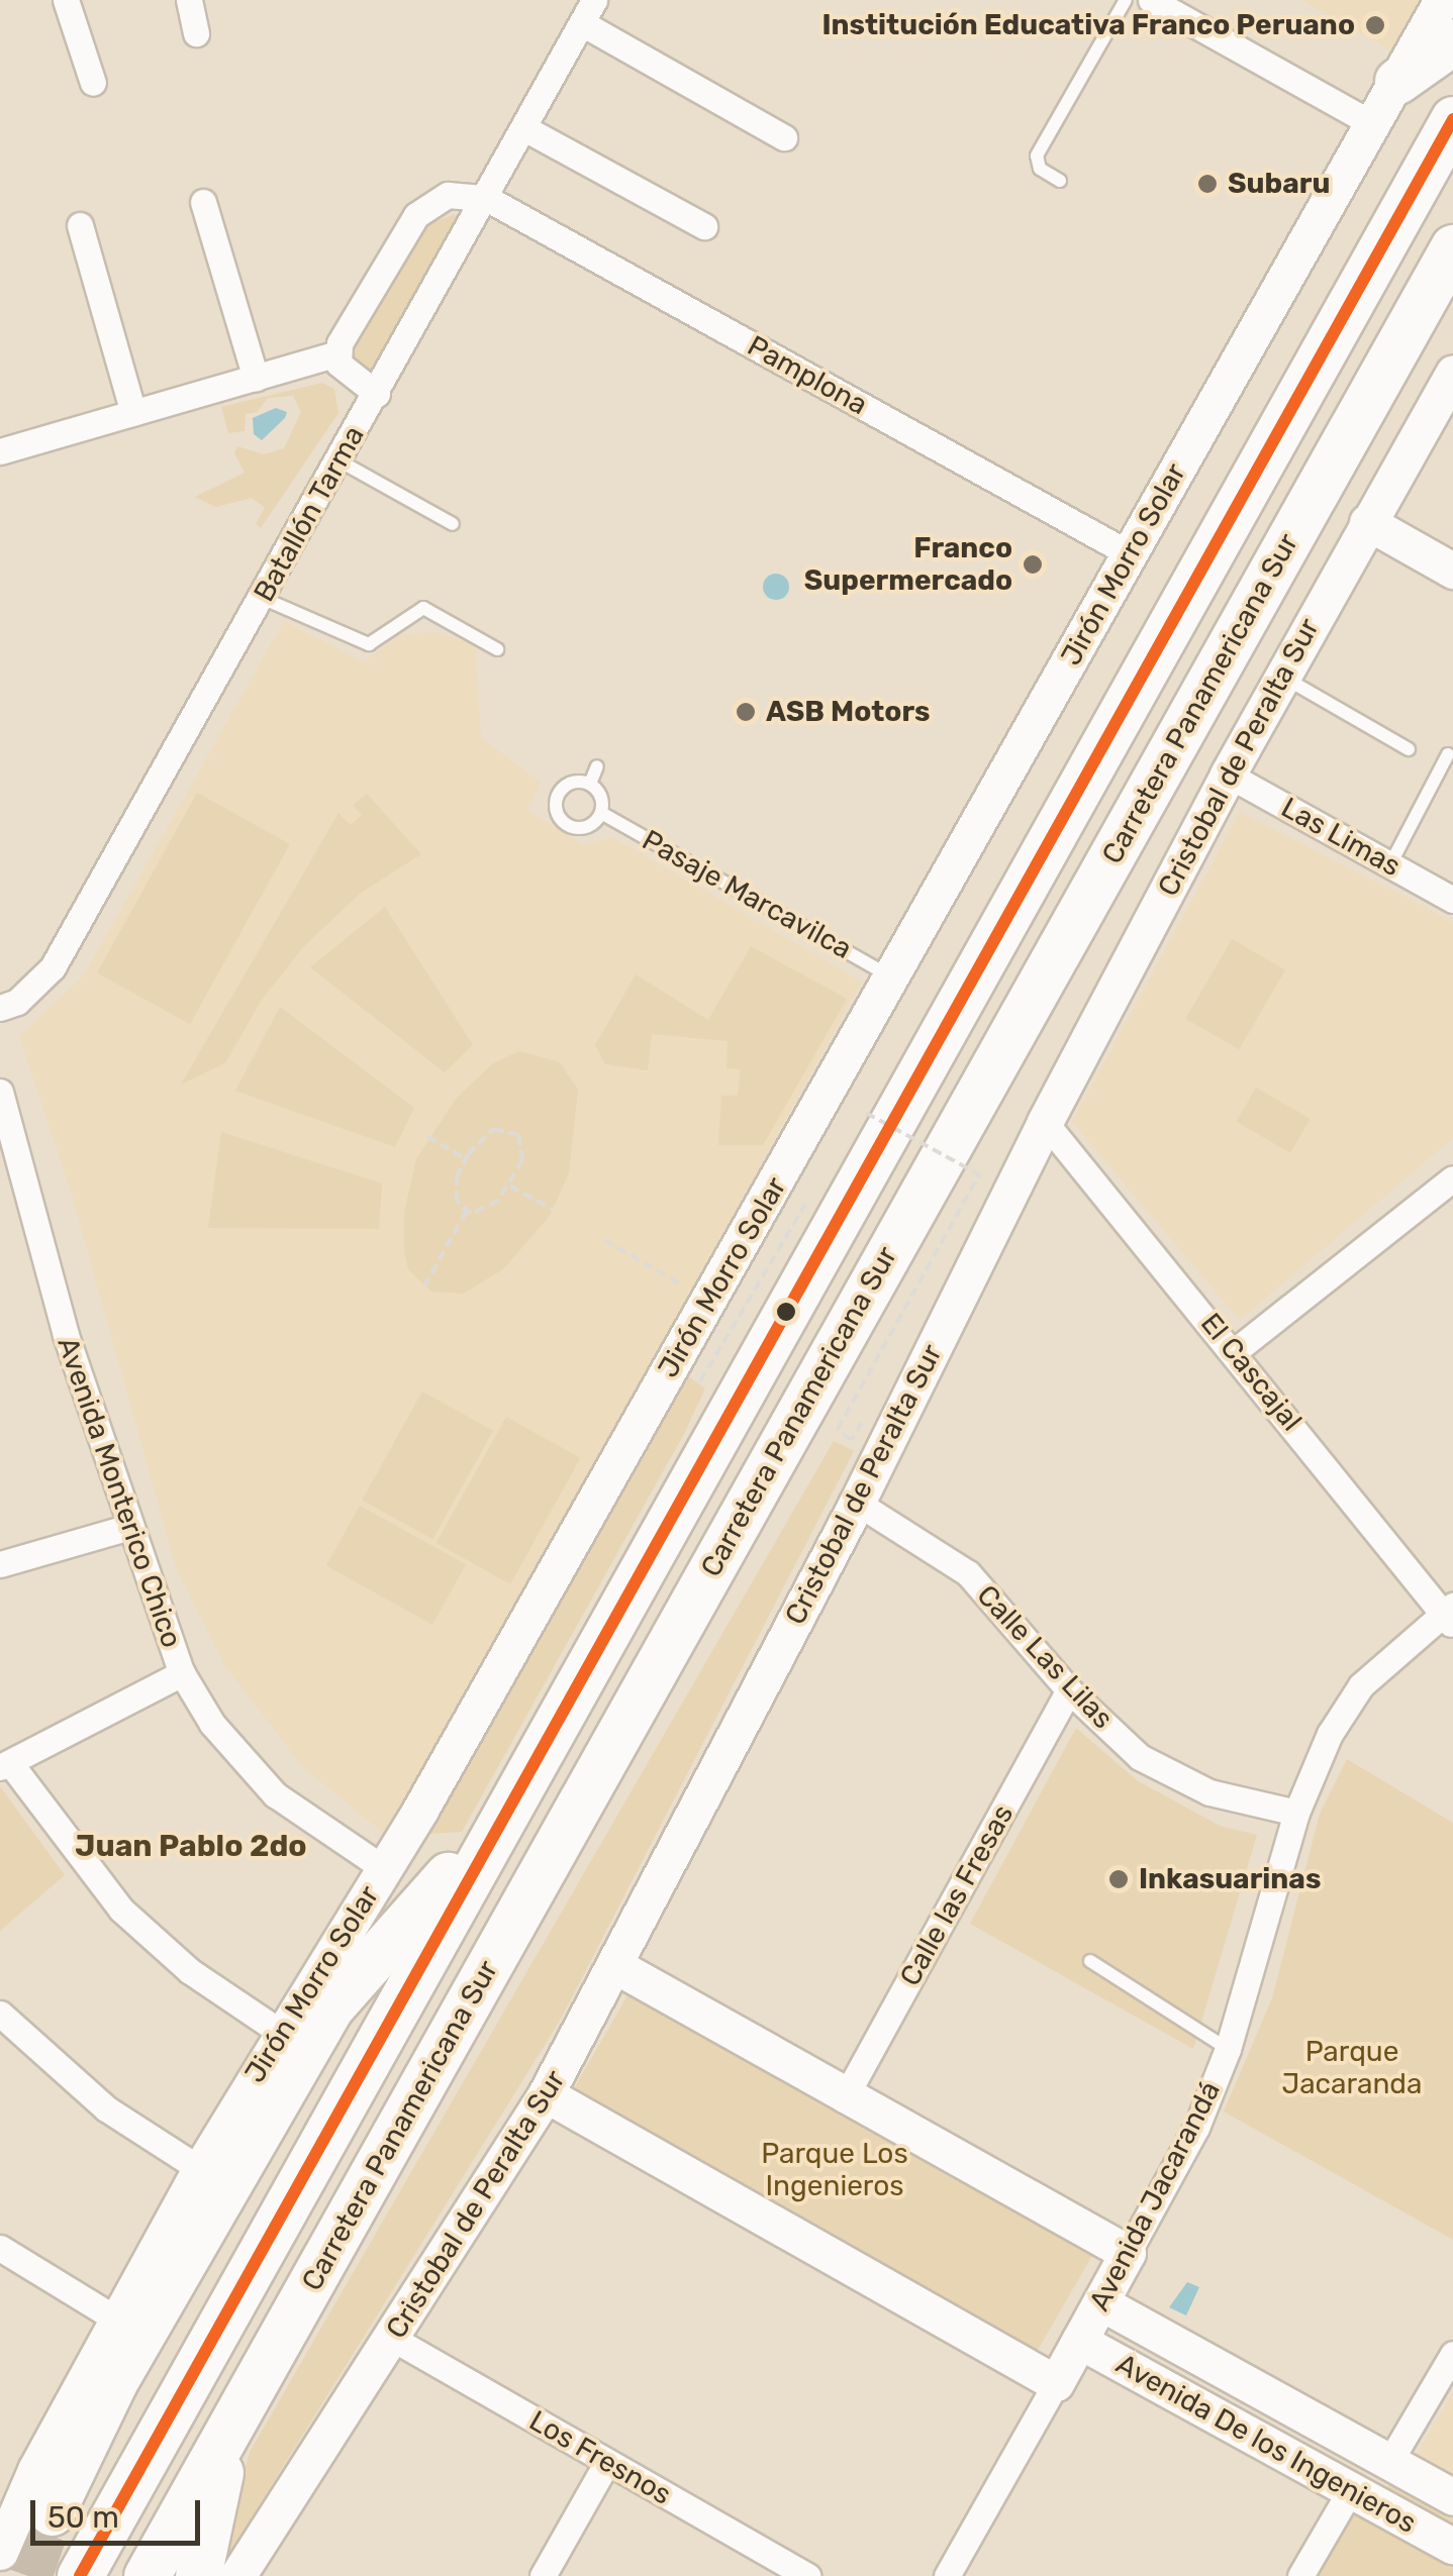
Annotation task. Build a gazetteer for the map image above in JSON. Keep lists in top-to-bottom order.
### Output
{
  "streets": {
    "highway": ["Carretera Panamericana Sur"],
    "street": [
      "Pamplona",
      "Batallón Tarma",
      "Jirón Morro Solar",
      "Cristobal de Peralta Sur",
      "Las Limas",
      "El Cascajal",
      "Avenida Monterico Chico",
      "Calle Las Lilas",
      "Calle las Fresas",
      "Avenida Jacarandá",
      "Avenida De los Ingenieros",
      "Los Fresnos"
    ],
    "lane": ["Pasaje Marcavilca"]
  },
  "crossings": [
    ["Pamplona", "Batallón Tarma"],
    ["Pamplona", "Jirón Morro Solar"],
    ["Jirón Morro Solar", "Pasaje Marcavilca"],
    ["Jirón Morro Solar", "Avenida Monterico Chico"],
    ["Cristobal de Peralta Sur", "Las Limas"],
    ["Cristobal de Peralta Sur", "El Cascajal"],
    ["Cristobal de Peralta Sur", "Calle Las Lilas"],
    ["Cristobal de Peralta Sur", "Los Fresnos"],
    ["El Cascajal", "Avenida Jacarandá"],
    ["Calle Las Lilas", "Calle las Fresas"],
    ["Calle Las Lilas", "Avenida Jacarandá"],
    ["Avenida Jacarandá", "Avenida De los Ingenieros"]
  ],
  "districts": ["Juan Pablo 2do"],
  "parks": ["Parque Jacaranda", "Parque Los Ingenieros"],
  "places": [
    "Institución Educativa Franco Peruano",
    "Subaru",
    "Franco Supermercado",
    "ASB Motors",
    "Inkasuarinas"
  ],
  "scale_bar": "50 m"
}
